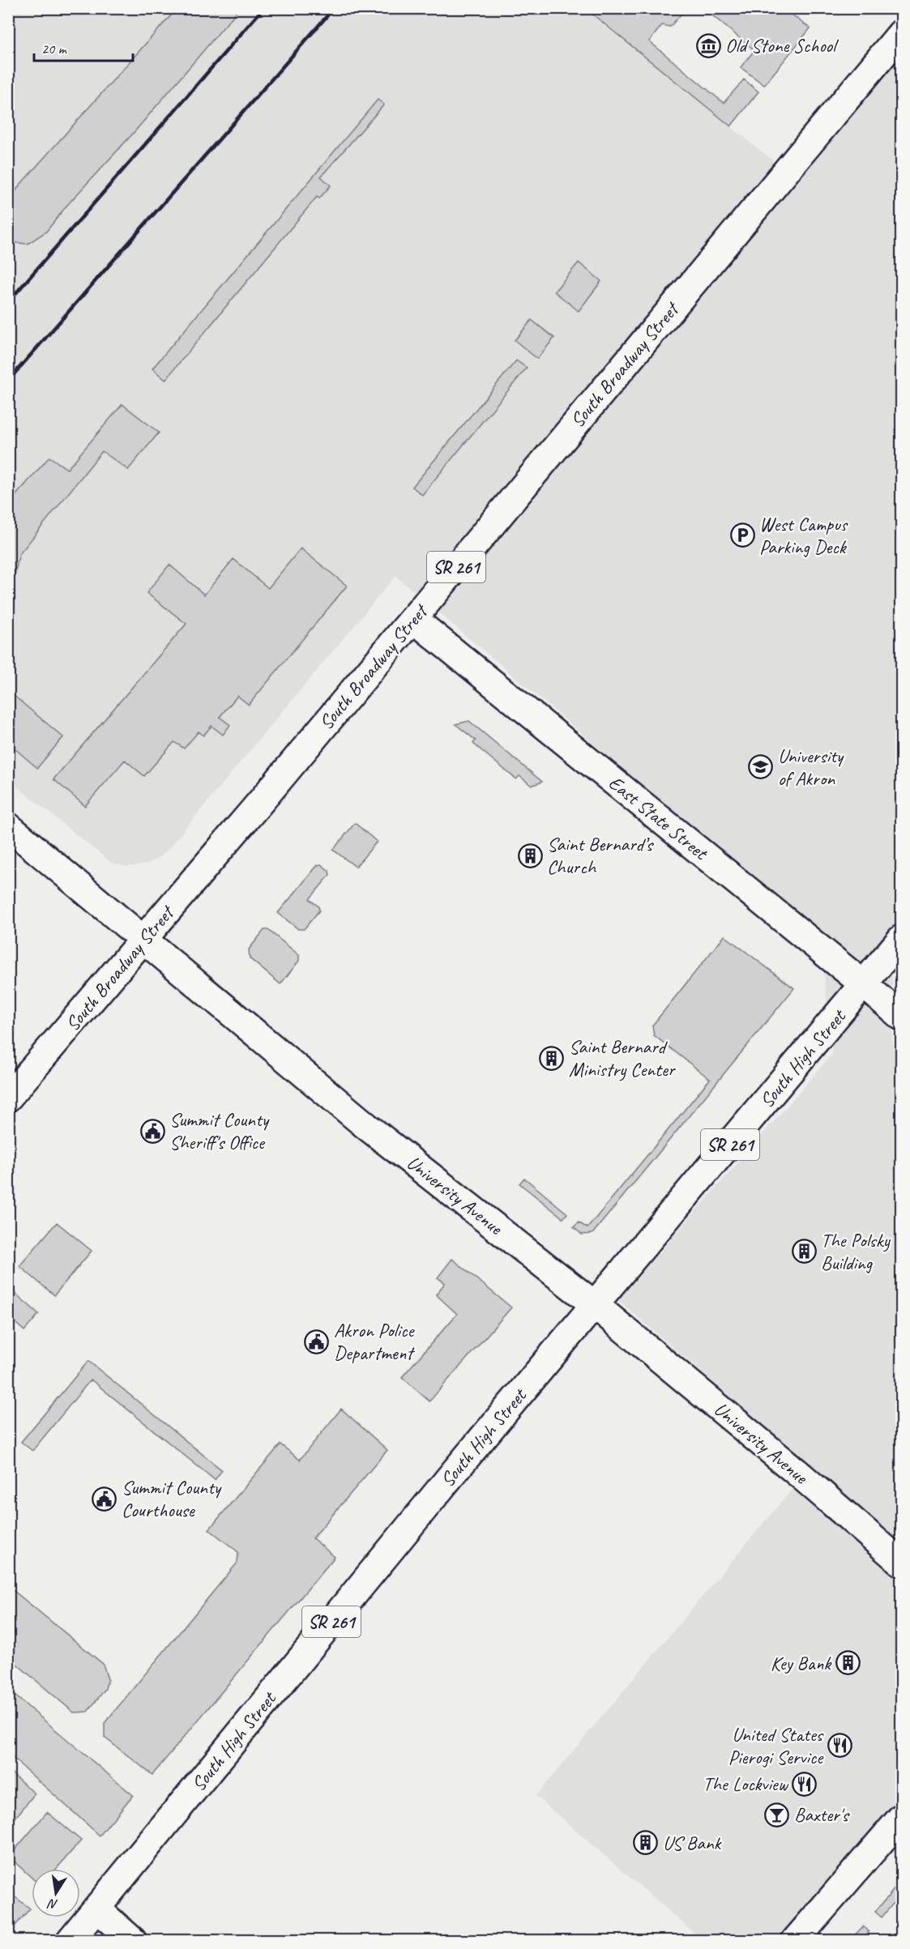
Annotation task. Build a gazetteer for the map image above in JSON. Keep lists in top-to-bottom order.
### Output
{
  "streets": {
    "main road": [
      "South Broadway Street",
      "SR 261",
      "East State Street",
      "South High Street",
      "University Avenue"
    ]
  },
  "crossings": [
    ["South Broadway Street", "East State Street"],
    ["South Broadway Street", "University Avenue"],
    ["East State Street", "South High Street"],
    ["South High Street", "University Avenue"]
  ],
  "places": {
    "museum": ["Old Stone School"],
    "parking": ["West Campus Parking Deck"],
    "school or university": ["University of Akron"],
    "building": [
      "Saint Bernard’s Church",
      "Saint Bernard Ministry Center",
      "The Polsky Building",
      "Key Bank",
      "US Bank"
    ],
    "public building": ["Summit County Sheriff's Office", "Akron Police Department", "Summit County Courthouse"],
    "restaurant": ["United States Pierogi Service", "The Lockview"],
    "bar": ["Baxter's"]
  },
  "scale_bar": "20 m",
  "north": "bottom"
}
